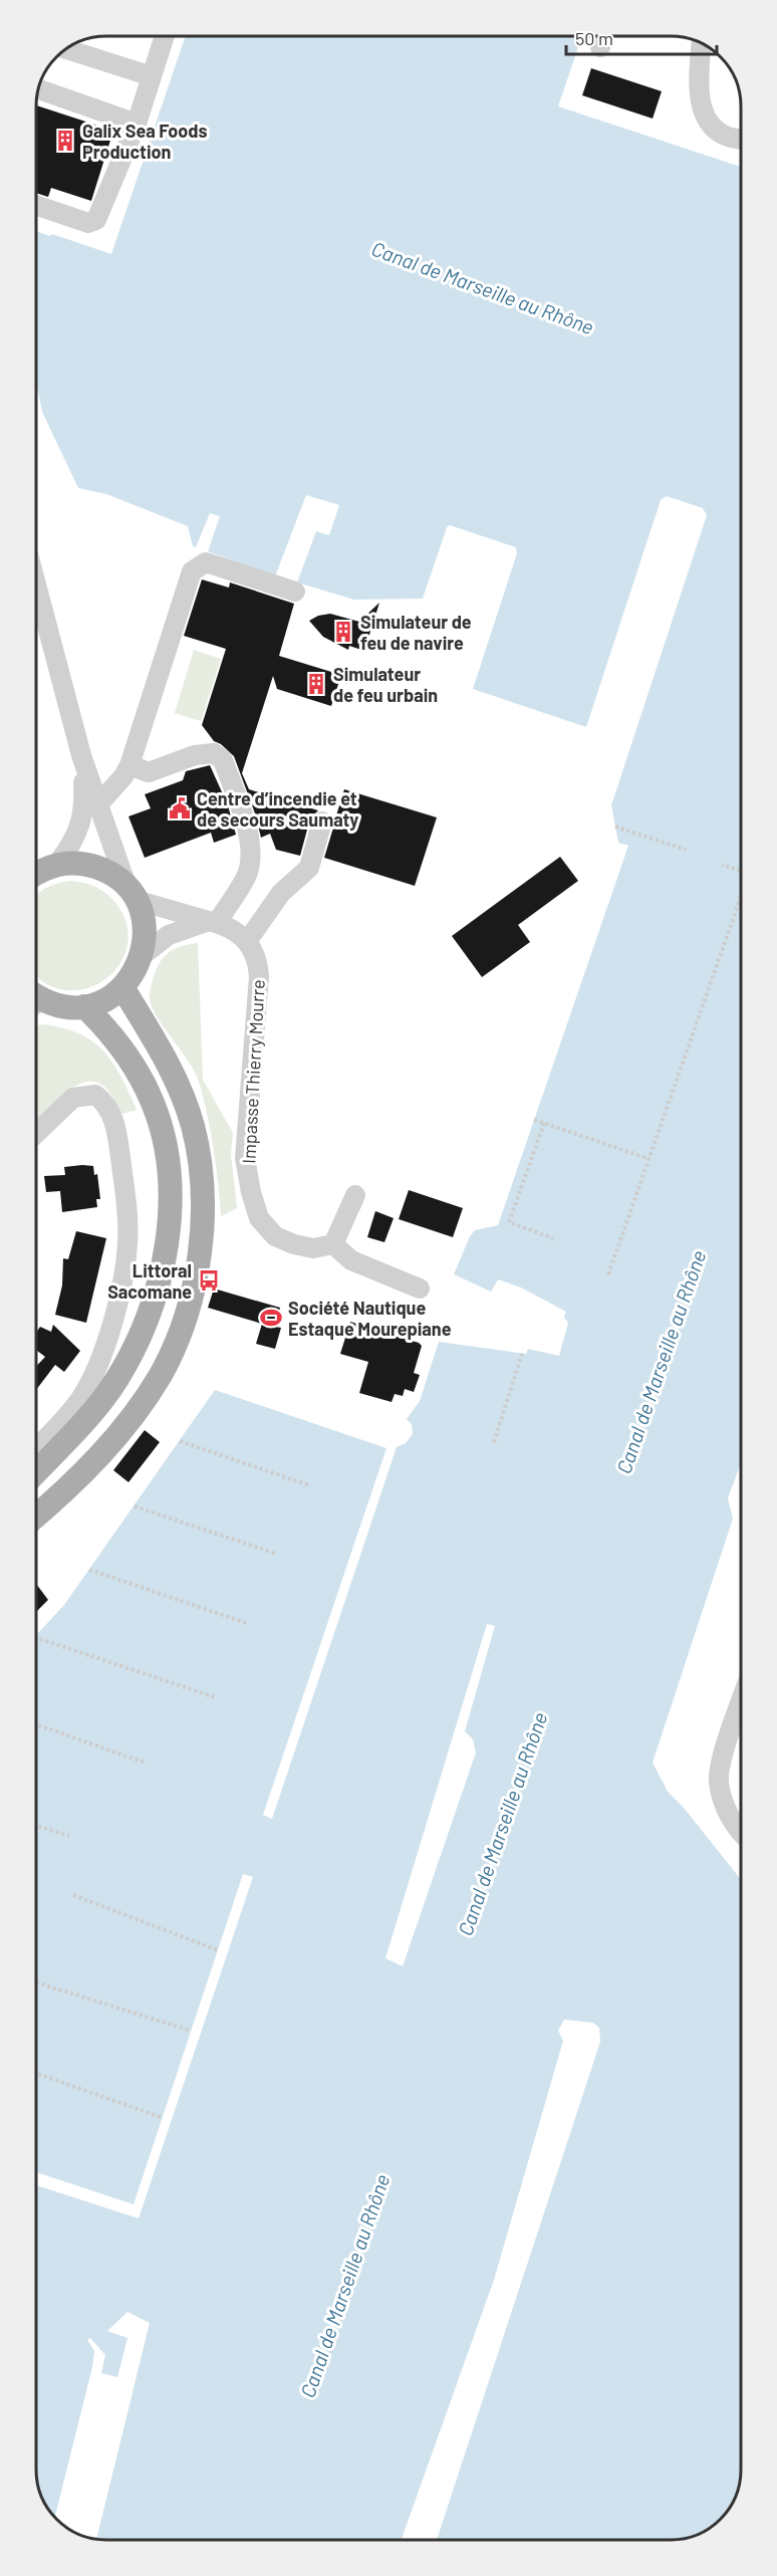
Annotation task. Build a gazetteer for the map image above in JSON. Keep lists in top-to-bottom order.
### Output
{
  "streets": {
    "street": ["Impasse Thierry Mourre"]
  },
  "water": ["Canal de Marseille au Rhône"],
  "places": {
    "building": ["Galix Sea Foods Production", "Simulateur de feu de navire", "Simulateur de feu urbain"],
    "public building": ["Centre d’incendie et de secours Saumaty"],
    "bus stop": ["Littoral Sacomane"],
    "sports": ["Société Nautique Estaque Mourepiane"]
  },
  "scale_bar": "50 m"
}
